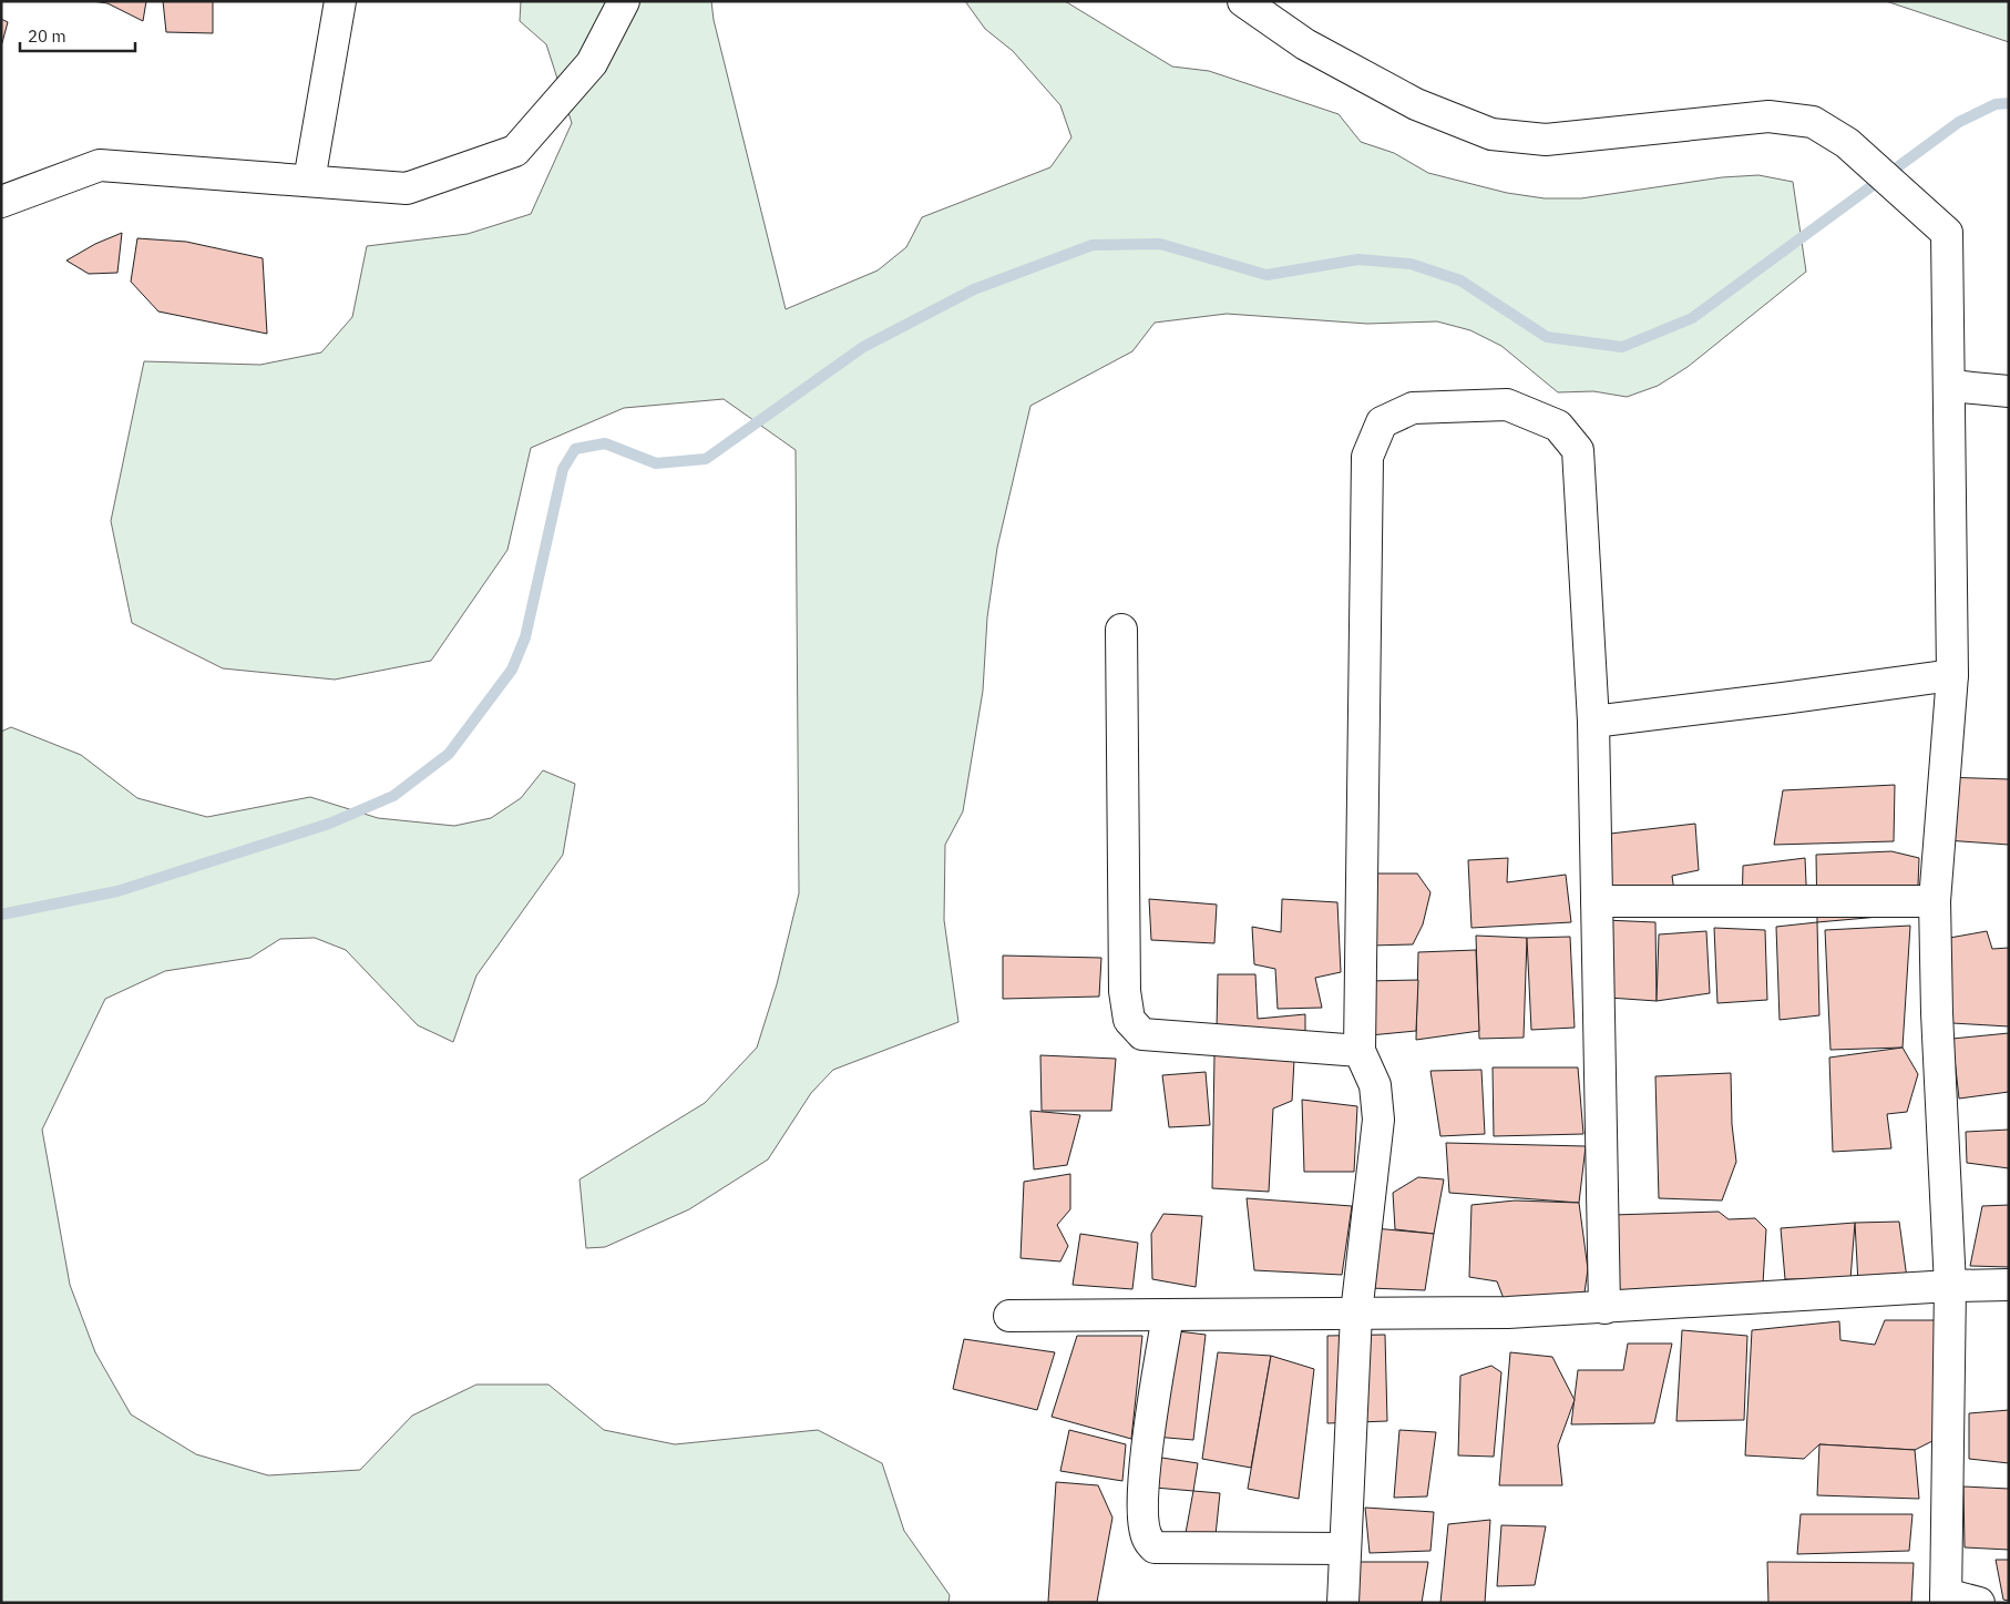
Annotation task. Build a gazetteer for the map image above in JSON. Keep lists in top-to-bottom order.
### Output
{
  "scale_bar": "20 m"
}
